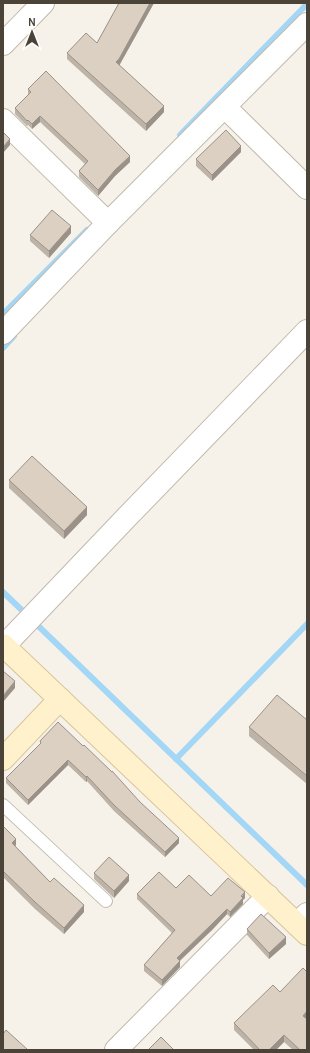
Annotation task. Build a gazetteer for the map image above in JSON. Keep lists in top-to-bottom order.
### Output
{
  "north": "top"
}
